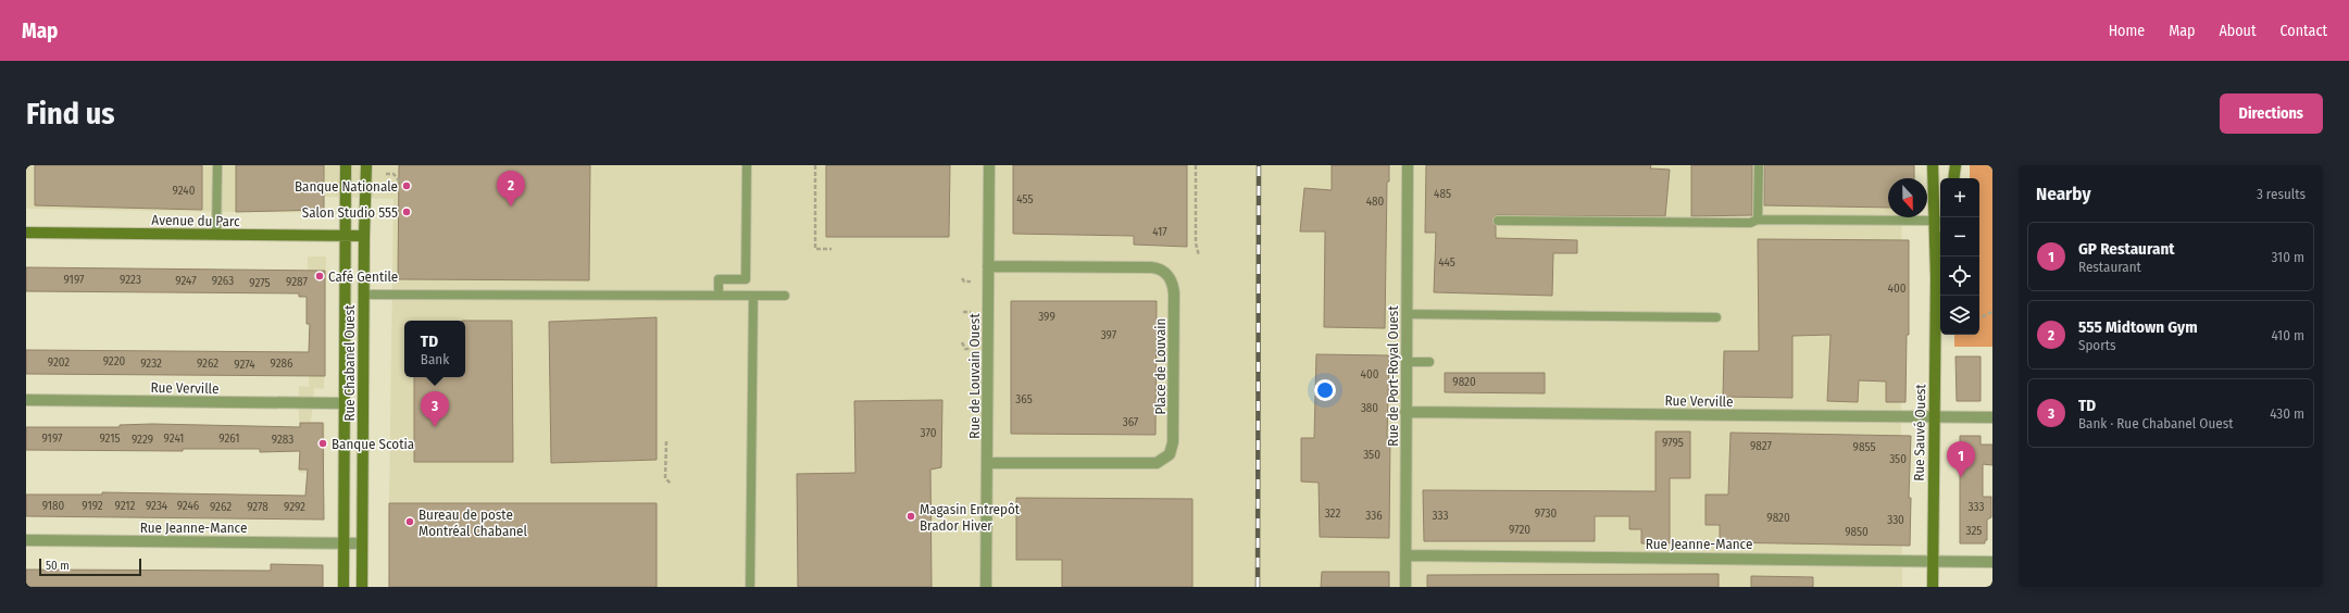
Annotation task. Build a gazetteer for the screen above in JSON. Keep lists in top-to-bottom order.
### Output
{
  "streets": {
    "street": [
      "Avenue du Parc",
      "Rue Chabanel Ouest",
      "Place de Louvain",
      "Rue de Louvain Ouest",
      "Rue de Port-Royal Ouest",
      "Rue Verville",
      "Rue Sauvé Ouest",
      "Rue Jeanne-Mance"
    ]
  },
  "crossings": [
    ["Avenue du Parc", "Rue Chabanel Ouest"],
    ["Rue Chabanel Ouest", "Rue Verville"],
    ["Rue Chabanel Ouest", "Rue Jeanne-Mance"],
    ["Place de Louvain", "Rue de Louvain Ouest"],
    ["Rue de Port-Royal Ouest", "Rue Verville"],
    ["Rue de Port-Royal Ouest", "Rue Jeanne-Mance"],
    ["Rue Verville", "Rue Sauvé Ouest"],
    ["Rue Sauvé Ouest", "Rue Jeanne-Mance"]
  ],
  "places": [
    "Banque Nationale",
    "Salon Studio 555",
    "Café Gentile",
    "Banque Scotia",
    "Magasin Entrepôt Brador Hiver",
    "Bureau de poste Montréal Chabanel"
  ],
  "house_numbers": [
    "9240",
    "485",
    "455",
    "480",
    "417",
    "445",
    "9197",
    "9223",
    "9247",
    "9263",
    "9287",
    "9275",
    "400",
    "399",
    "397",
    "9220",
    "9202",
    "9232",
    "9262",
    "9286",
    "9274",
    "400",
    "9820",
    "365",
    "380",
    "367",
    "370",
    "9197",
    "9215",
    "9241",
    "9261",
    "9229",
    "9283",
    "9795",
    "9827",
    "9855",
    "350",
    "350",
    "9180",
    "9192",
    "9212",
    "9234",
    "9246",
    "9262",
    "9278",
    "9292",
    "333",
    "322",
    "9730",
    "336",
    "333",
    "9820",
    "330",
    "9720",
    "325",
    "9850"
  ],
  "scale_bar": "50 m",
  "north": "bottom",
  "page": {
    "header": "Map",
    "nav": [
      "Home",
      "Map",
      "About",
      "Contact"
    ],
    "buttons": "Directions",
    "title": "Find us",
    "heading": ["Nearby", "3 results"],
    "pins": ["2", "3", "1"],
    "map_buttons": ["+", "−"],
    "list": [
      {
        "mark": "1",
        "name": "GP Restaurant",
        "note": "Restaurant",
        "value": "310 m"
      },
      {
        "mark": "2",
        "name": "555 Midtown Gym",
        "note": "Sports",
        "value": "410 m"
      },
      {
        "mark": "3",
        "name": "TD",
        "note": "Bank · Rue Chabanel Ouest",
        "value": "430 m"
      }
    ],
    "popup": ["TD", "Bank"],
    "scale": "50 m"
  }
}
